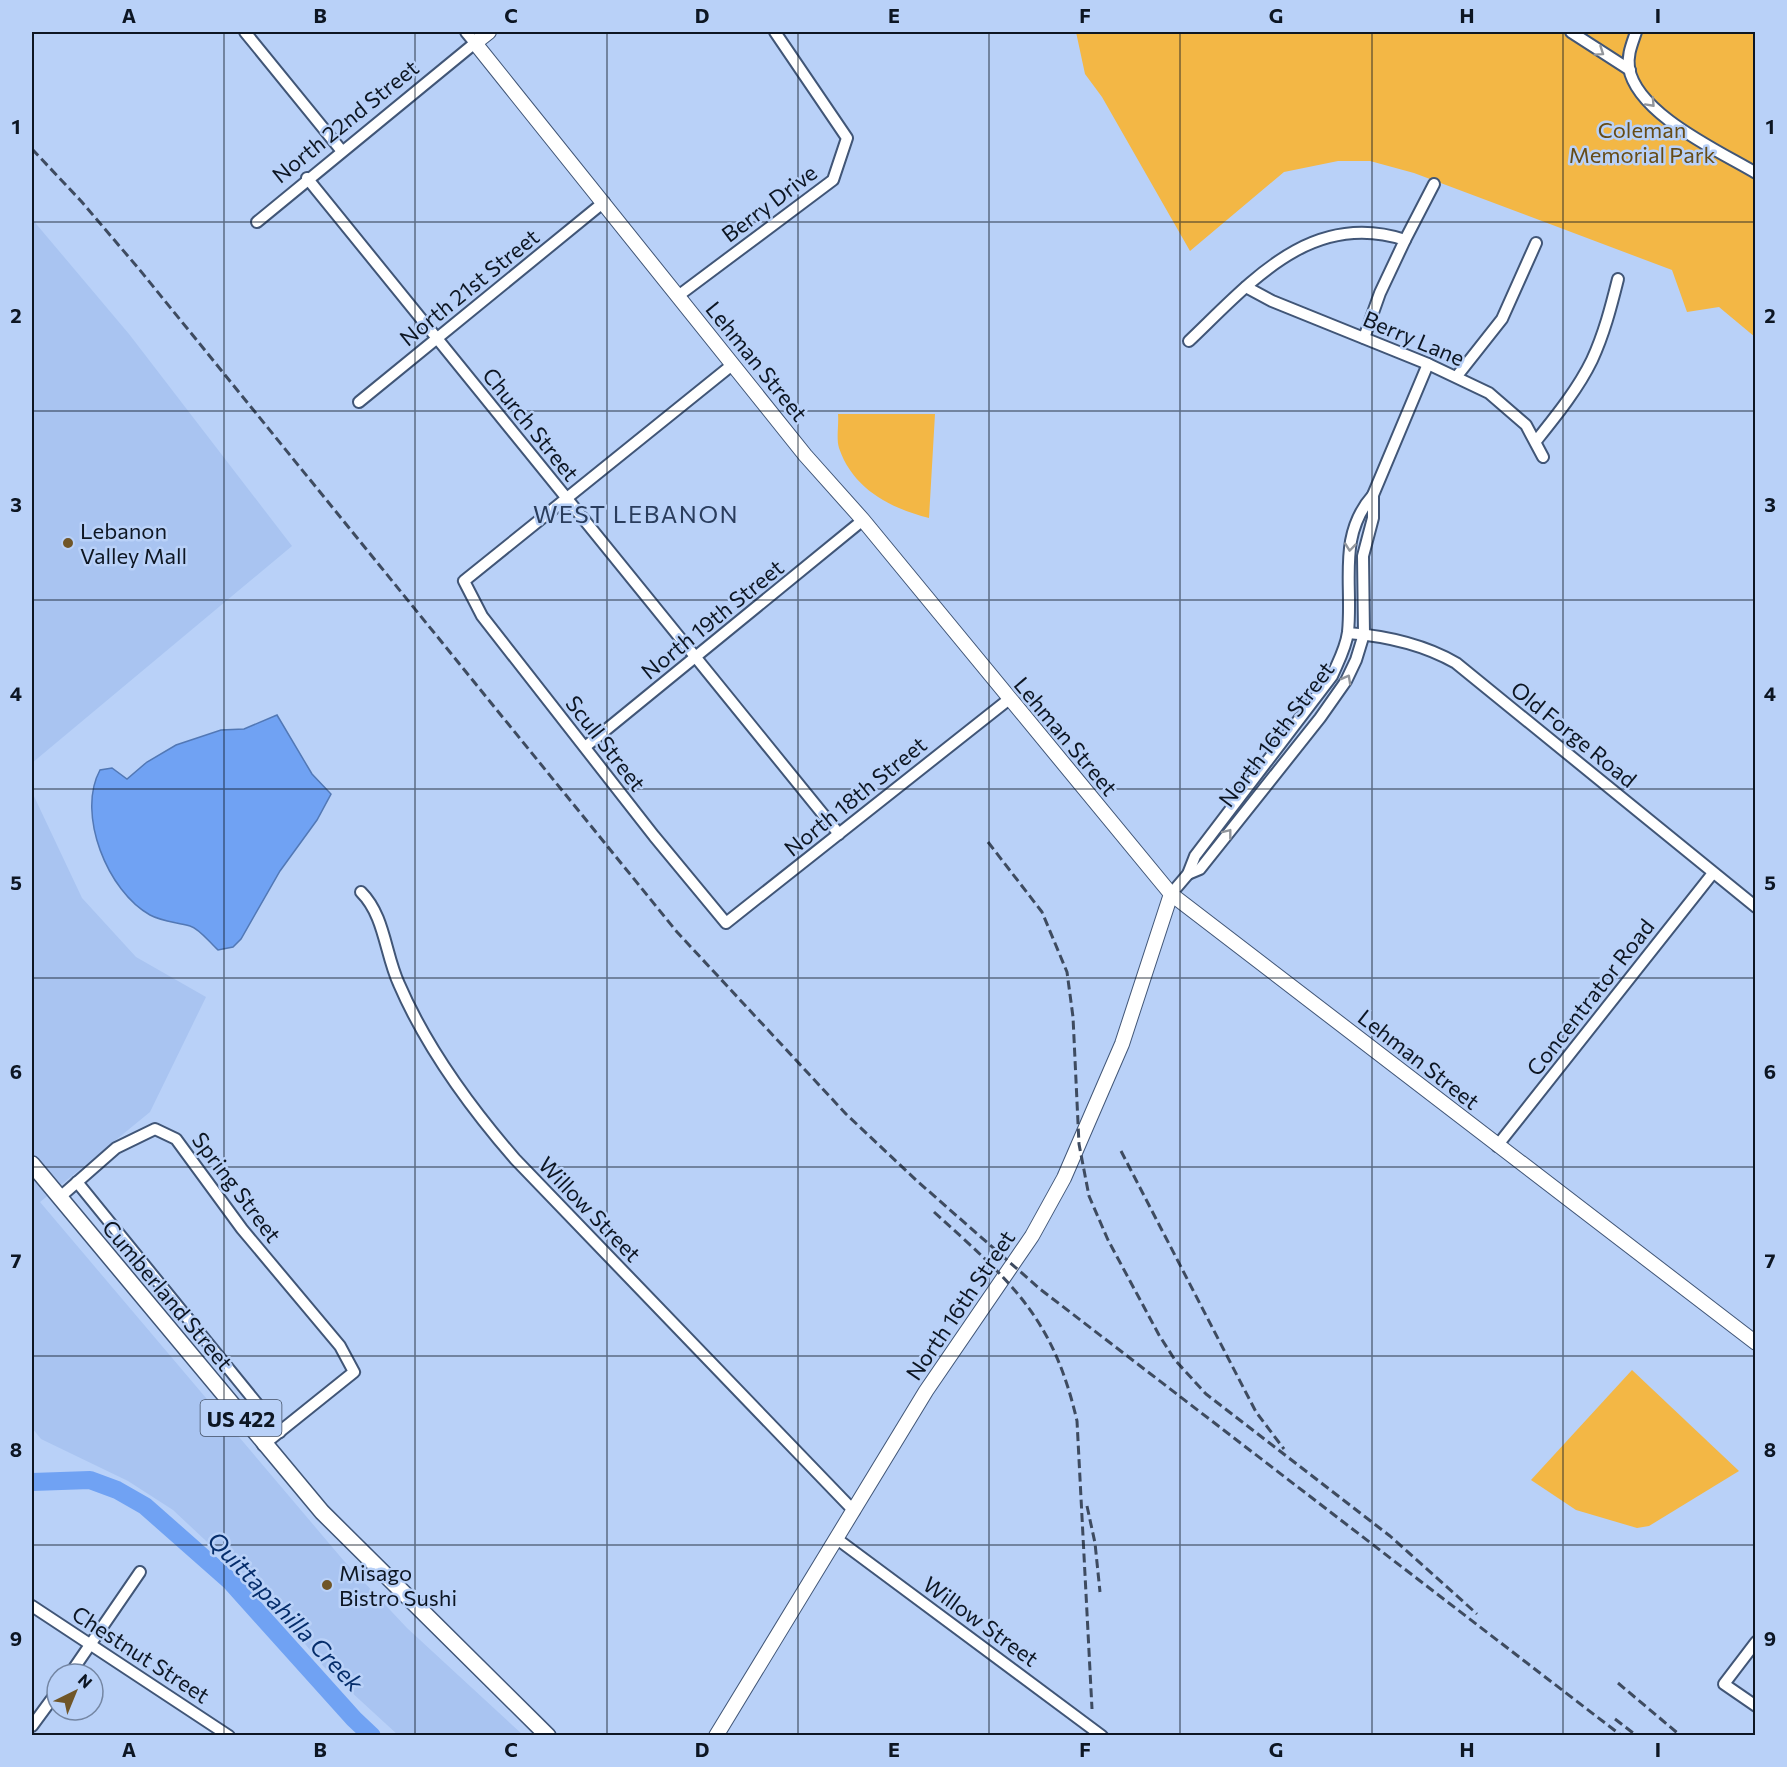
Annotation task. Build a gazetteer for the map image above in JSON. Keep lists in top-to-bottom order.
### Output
{
  "streets": {
    "highway": ["Cumberland Street", "US 422"],
    "main road": ["North 22nd Street", "Lehman Street", "North 16th Street"],
    "street": [
      "Berry Drive",
      "North 21st Street",
      "Berry Lane",
      "Church Street",
      "North 19th Street",
      "Old Forge Road",
      "Scull Street",
      "North 18th Street",
      "Concentrator Road",
      "Spring Street",
      "Willow Street",
      "Chestnut Street"
    ]
  },
  "crossings": [
    ["North 22nd Street", "Lehman Street"],
    ["North 22nd Street", "Church Street"],
    ["Berry Drive", "Lehman Street"],
    ["North 21st Street", "Lehman Street"],
    ["North 21st Street", "Church Street"],
    ["Berry Lane", "North 16th Street"],
    ["Lehman Street", "North 19th Street"],
    ["Lehman Street", "North 16th Street"],
    ["Lehman Street", "North 18th Street"],
    ["Lehman Street", "Concentrator Road"],
    ["Church Street", "North 19th Street"],
    ["Church Street", "Scull Street"],
    ["Church Street", "North 18th Street"],
    ["North 19th Street", "Scull Street"],
    ["North 16th Street", "Old Forge Road"],
    ["North 16th Street", "Willow Street"],
    ["Old Forge Road", "Concentrator Road"],
    ["Scull Street", "North 18th Street"],
    ["Spring Street", "Cumberland Street"]
  ],
  "districts": ["WEST LEBANON"],
  "water": ["Quittapahilla Creek"],
  "parks": ["Coleman Memorial Park"],
  "places": ["Lebanon Valley Mall", "Misago Bistro Sushi"],
  "north": "top right",
  "grid": {
    "columns": [
      "A",
      "B",
      "C",
      "D",
      "E",
      "F",
      "G",
      "H",
      "I"
    ],
    "rows": [
      "1",
      "2",
      "3",
      "4",
      "5",
      "6",
      "7",
      "8",
      "9"
    ]
  }
}
